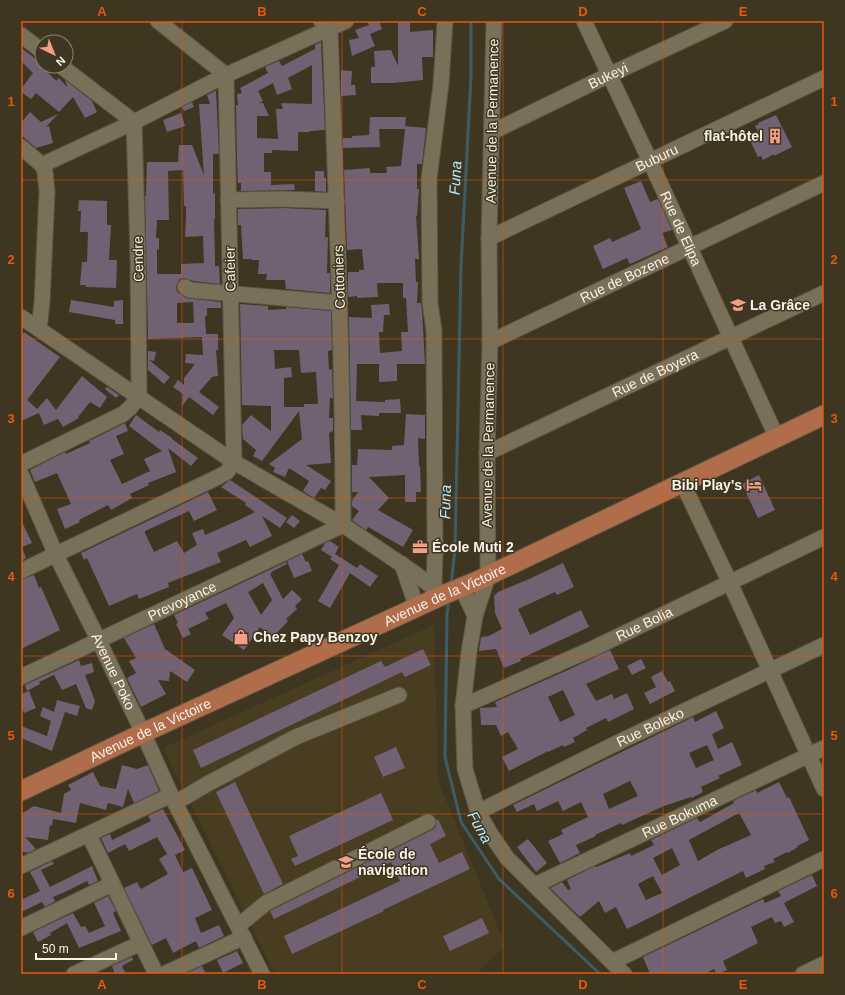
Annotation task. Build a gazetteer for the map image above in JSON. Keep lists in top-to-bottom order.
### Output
{
  "streets": {
    "main road": ["Avenue de la Victoire"],
    "street": [
      "Bukeyi",
      "Avenue de la Permanence",
      "Buburu",
      "Rue de Elipa",
      "Cendre",
      "Cafeier",
      "Cottoniers",
      "Rue de Bozene",
      "Rue de Boyera",
      "Prevoyance",
      "Rue Bolia",
      "Avenue Poko",
      "Rue Boleko",
      "Rue Bokuma"
    ]
  },
  "crossings": [
    ["Bukeyi", "Avenue de la Permanence"],
    ["Bukeyi", "Rue de Elipa"],
    ["Avenue de la Permanence", "Buburu"],
    ["Avenue de la Permanence", "Rue de Bozene"],
    ["Avenue de la Permanence", "Rue de Boyera"],
    ["Avenue de la Permanence", "Avenue de la Victoire"],
    ["Avenue de la Permanence", "Rue Bolia"],
    ["Avenue de la Permanence", "Rue Boleko"],
    ["Avenue de la Permanence", "Rue Bokuma"],
    ["Buburu", "Rue de Elipa"],
    ["Rue de Elipa", "Rue de Bozene"],
    ["Rue de Elipa", "Rue de Boyera"],
    ["Rue de Elipa", "Avenue de la Victoire"],
    ["Cottoniers", "Prevoyance"],
    ["Avenue de la Victoire", "Avenue Poko"],
    ["Prevoyance", "Avenue Poko"]
  ],
  "water": ["Funa"],
  "places": {
    "building": ["flat-hôtel"],
    "school or university": ["La Grâce", "École de navigation"],
    "hotel": ["Bibi Play's"],
    "office": ["École Muti 2"],
    "shop": ["Chez Papy Benzoy"]
  },
  "scale_bar": "50 m",
  "north": "bottom right",
  "grid": {
    "columns": [
      "A",
      "B",
      "C",
      "D",
      "E"
    ],
    "rows": [
      "1",
      "2",
      "3",
      "4",
      "5",
      "6"
    ]
  }
}
